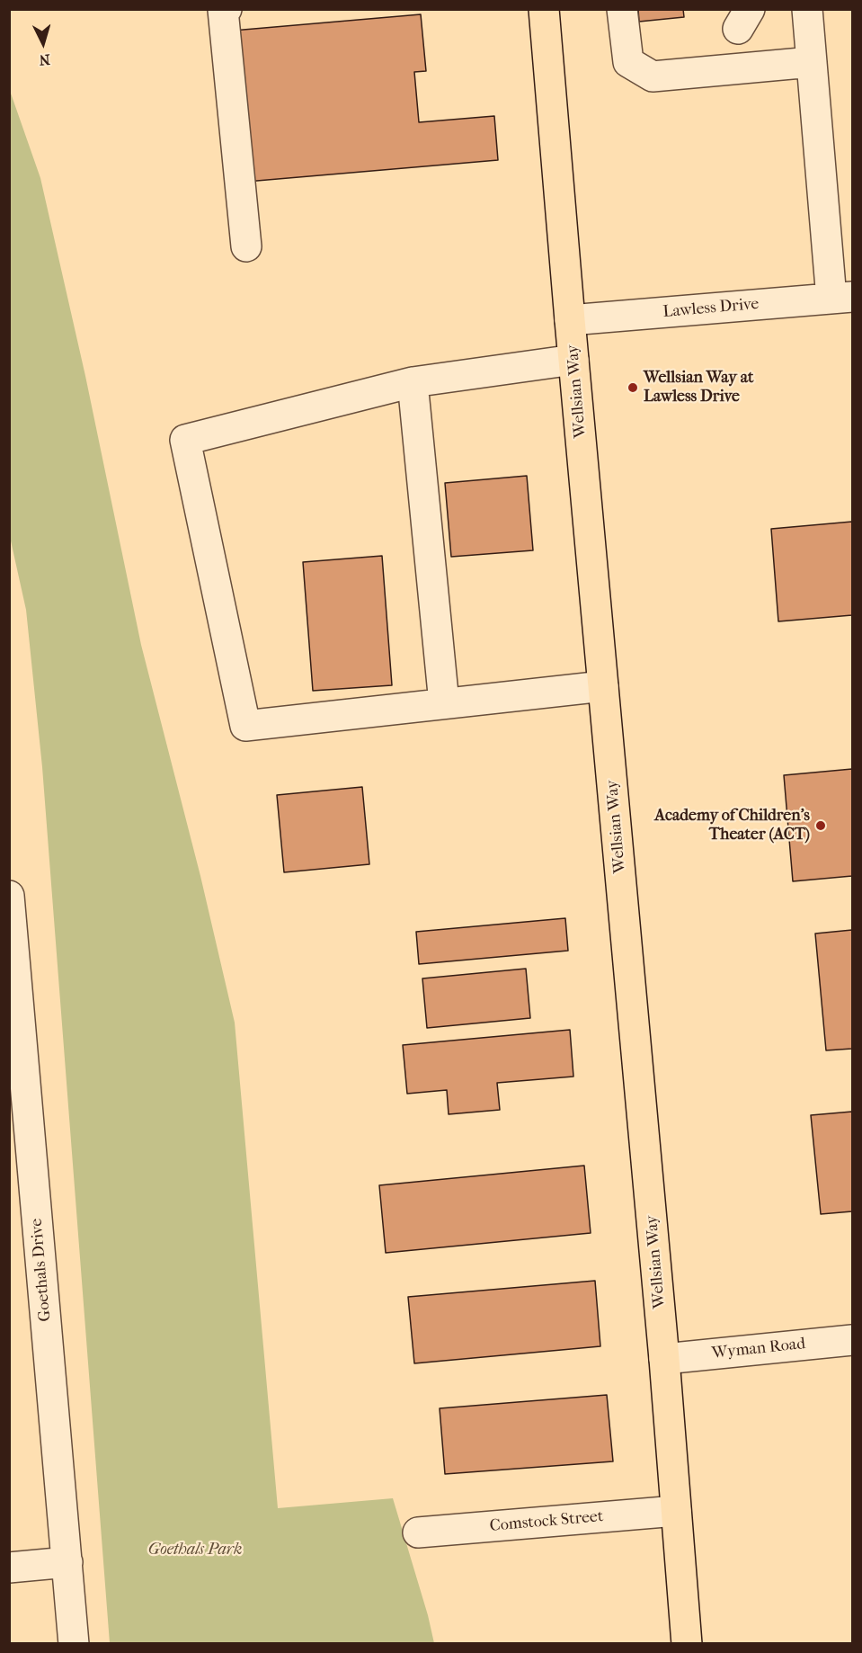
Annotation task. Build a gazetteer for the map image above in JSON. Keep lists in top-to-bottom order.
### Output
{
  "streets": {
    "main road": ["Wellsian Way"],
    "street": [
      "Lawless Drive",
      "Goethals Drive",
      "Wyman Road",
      "Comstock Street"
    ]
  },
  "crossings": [
    ["Lawless Drive", "Wellsian Way"],
    ["Wellsian Way", "Wyman Road"],
    ["Wellsian Way", "Comstock Street"]
  ],
  "parks": ["Goethals Park"],
  "places": ["Wellsian Way at Lawless Drive", "Academy of Children's Theater (ACT)"],
  "north": "bottom"
}
